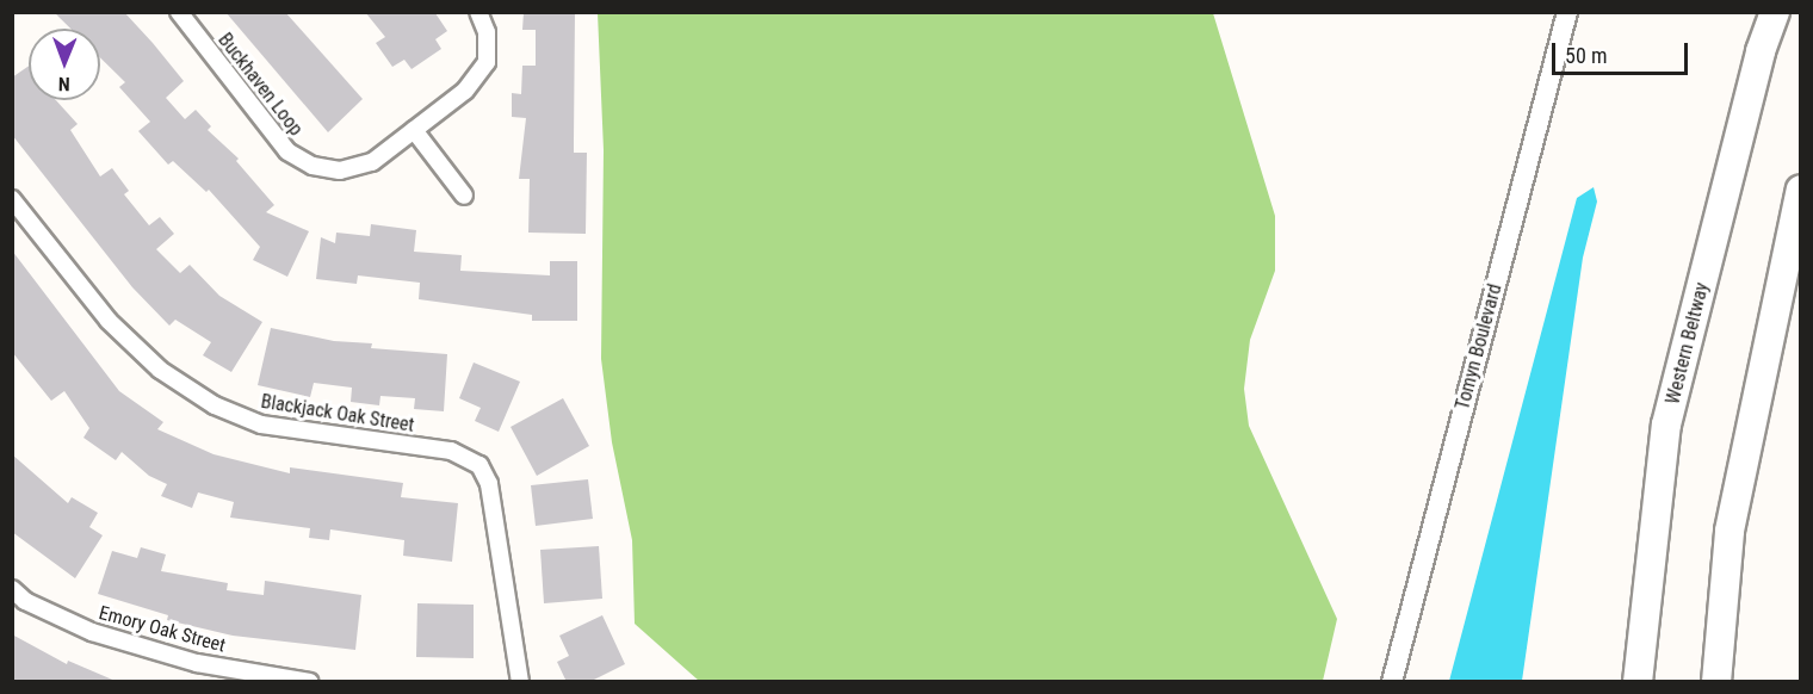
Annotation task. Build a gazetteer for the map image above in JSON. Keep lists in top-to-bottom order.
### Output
{
  "streets": {
    "highway": ["Western Beltway"],
    "street": [
      "Buckhaven Loop",
      "Tomyn Boulevard",
      "Blackjack Oak Street",
      "Emory Oak Street"
    ]
  },
  "scale_bar": "50 m",
  "north": "bottom"
}
